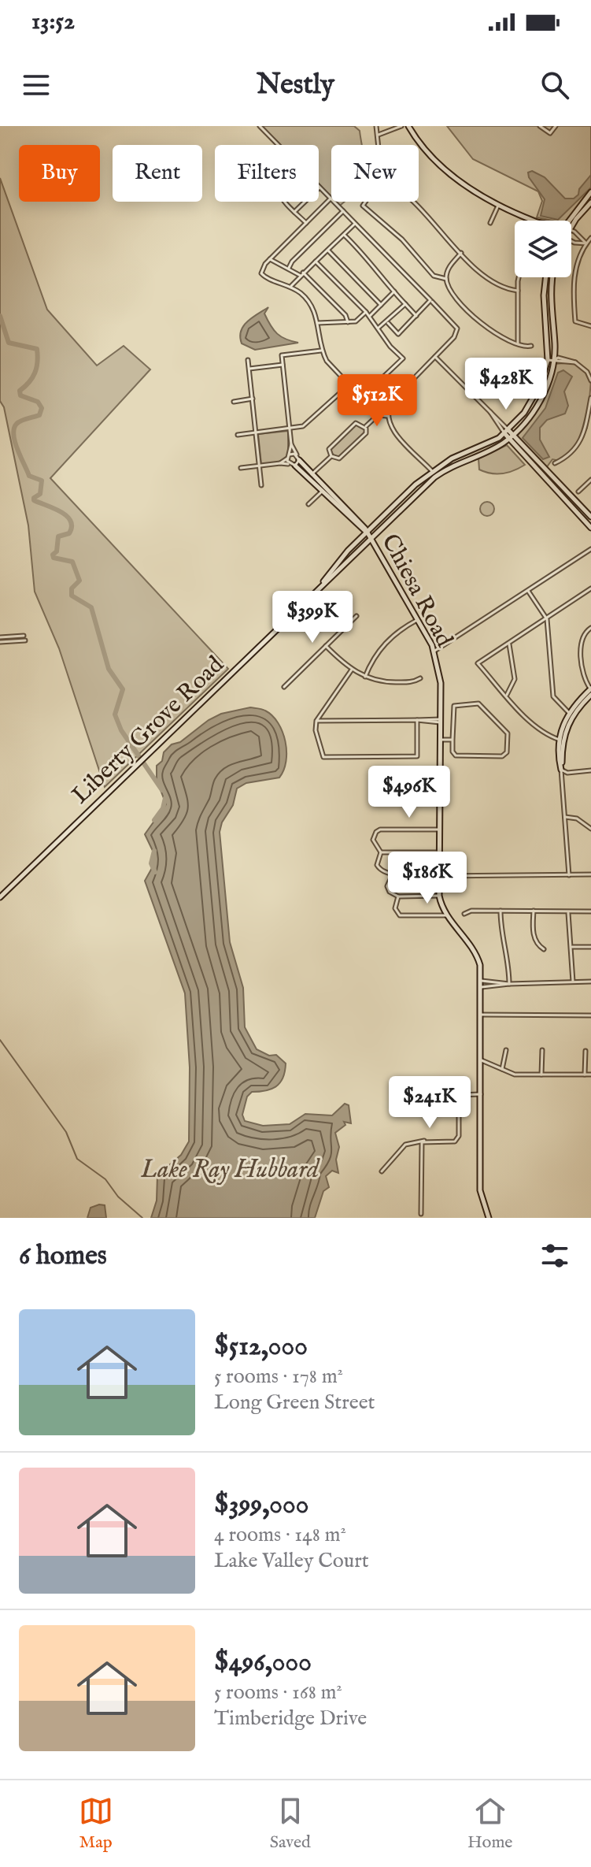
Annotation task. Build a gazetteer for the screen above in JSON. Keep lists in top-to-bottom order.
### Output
{
  "streets": {
    "main road": ["Chiesa Road", "Liberty Grove Road"]
  },
  "crossings": [
    ["Chiesa Road", "Liberty Grove Road"]
  ],
  "water": ["Lake Ray Hubbard"],
  "page": {
    "status": "13:52",
    "header": "Nestly",
    "chip": [
      "Buy",
      "Rent",
      "Filters",
      "New"
    ],
    "price": [
      "$428K",
      "$512K",
      "$399K",
      "$496K",
      "$186K",
      "$241K"
    ],
    "heading": "6 homes",
    "list": [
      {
        "name": "$512,000",
        "note": "5 rooms · 178 m² · Long Green Street"
      },
      {
        "name": "$399,000",
        "note": "4 rooms · 148 m² · Lake Valley Court"
      },
      {
        "name": "$496,000",
        "note": "5 rooms · 168 m² · Timberidge Drive"
      }
    ],
    "tabs": ["Map", "Saved", "Home"]
  }
}
